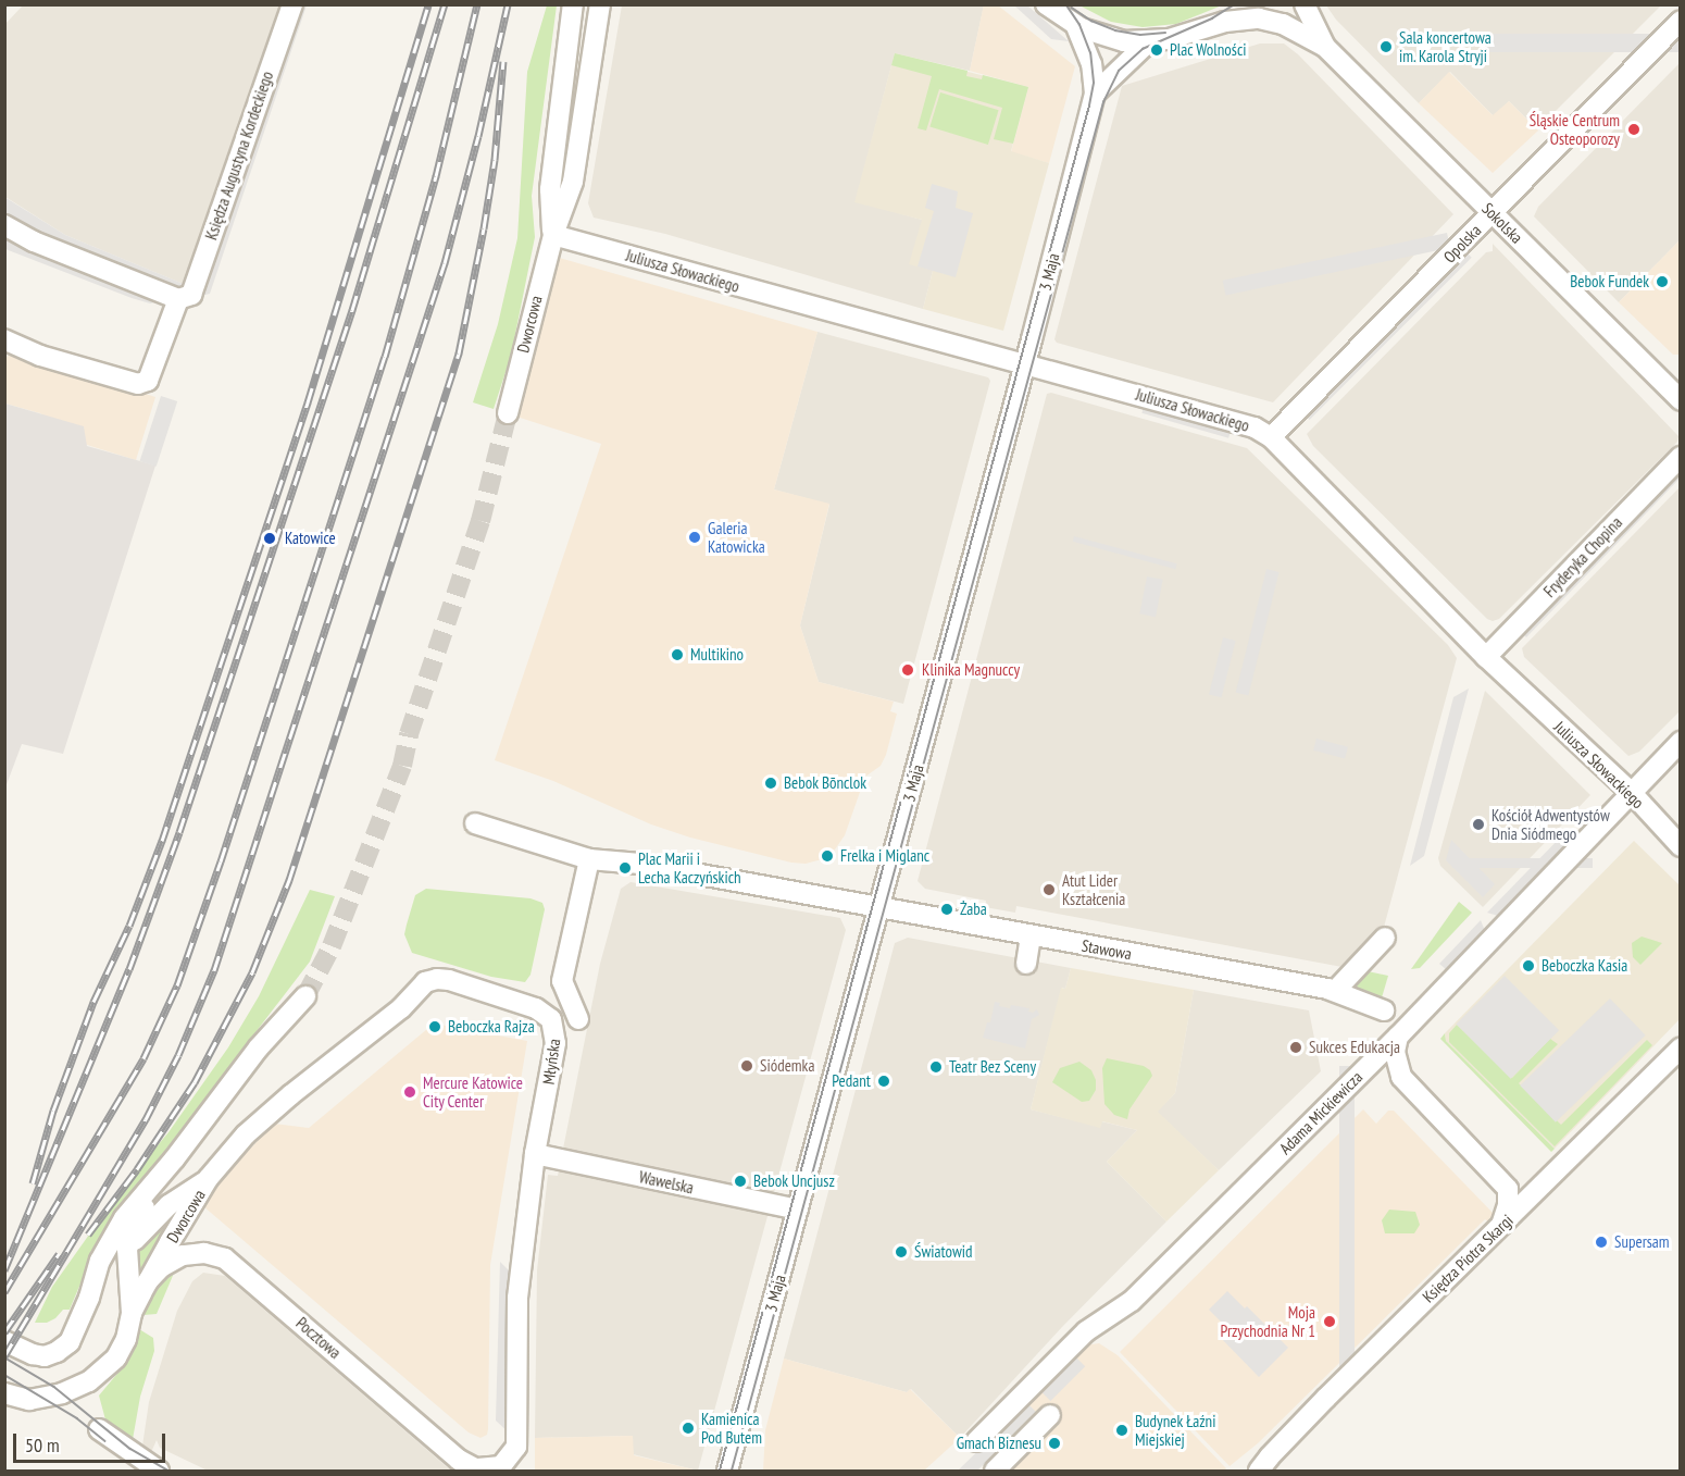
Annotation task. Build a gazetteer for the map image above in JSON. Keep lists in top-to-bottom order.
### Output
{
  "streets": {
    "street": [
      "Księdza Augustyna Kordeckiego",
      "Sokolska",
      "Opolska",
      "Juliusza Słowackiego",
      "3 Maja",
      "Dworcowa",
      "Fryderyka Chopina",
      "Stawowa",
      "Młyńska",
      "Adama Mickiewicza",
      "Wawelska",
      "Księdza Piotra Skargi",
      "Pocztowa"
    ]
  },
  "crossings": [
    ["Sokolska", "Opolska"],
    ["Opolska", "Juliusza Słowackiego"],
    ["Juliusza Słowackiego", "3 Maja"],
    ["Juliusza Słowackiego", "Dworcowa"],
    ["Juliusza Słowackiego", "Fryderyka Chopina"],
    ["Juliusza Słowackiego", "Adama Mickiewicza"],
    ["3 Maja", "Stawowa"],
    ["3 Maja", "Wawelska"],
    ["Dworcowa", "Młyńska"],
    ["Dworcowa", "Pocztowa"],
    ["Młyńska", "Wawelska"],
    ["Młyńska", "Pocztowa"]
  ],
  "places": [
    "Sala koncertowa im. Karola Stryji",
    "Plac Wolności",
    "Śląskie Centrum Osteoporozy",
    "Bebok Fundek",
    "Galeria Katowicka",
    "Katowice",
    "Multikino",
    "Klinika Magnuccy",
    "Bebok Bōnclok",
    "Kościół Adwentystów Dnia Siódmego",
    "Frelka i Miglanc",
    "Plac Marii i Lecha Kaczyńskich",
    "Atut Lider Kształcenia",
    "Żaba",
    "Beboczka Kasia",
    "Beboczka Rajza",
    "Sukces Edukacja",
    "Siódemka",
    "Teatr Bez Sceny",
    "Pedant",
    "Mercure Katowice City Center",
    "Bebok Uncjusz",
    "Supersam",
    "Światowid",
    "Moja Przychodnia Nr 1",
    "Kamienica Pod Butem",
    "Budynek Łaźni Miejskiej",
    "Gmach Biznesu"
  ],
  "scale_bar": "50 m"
}
